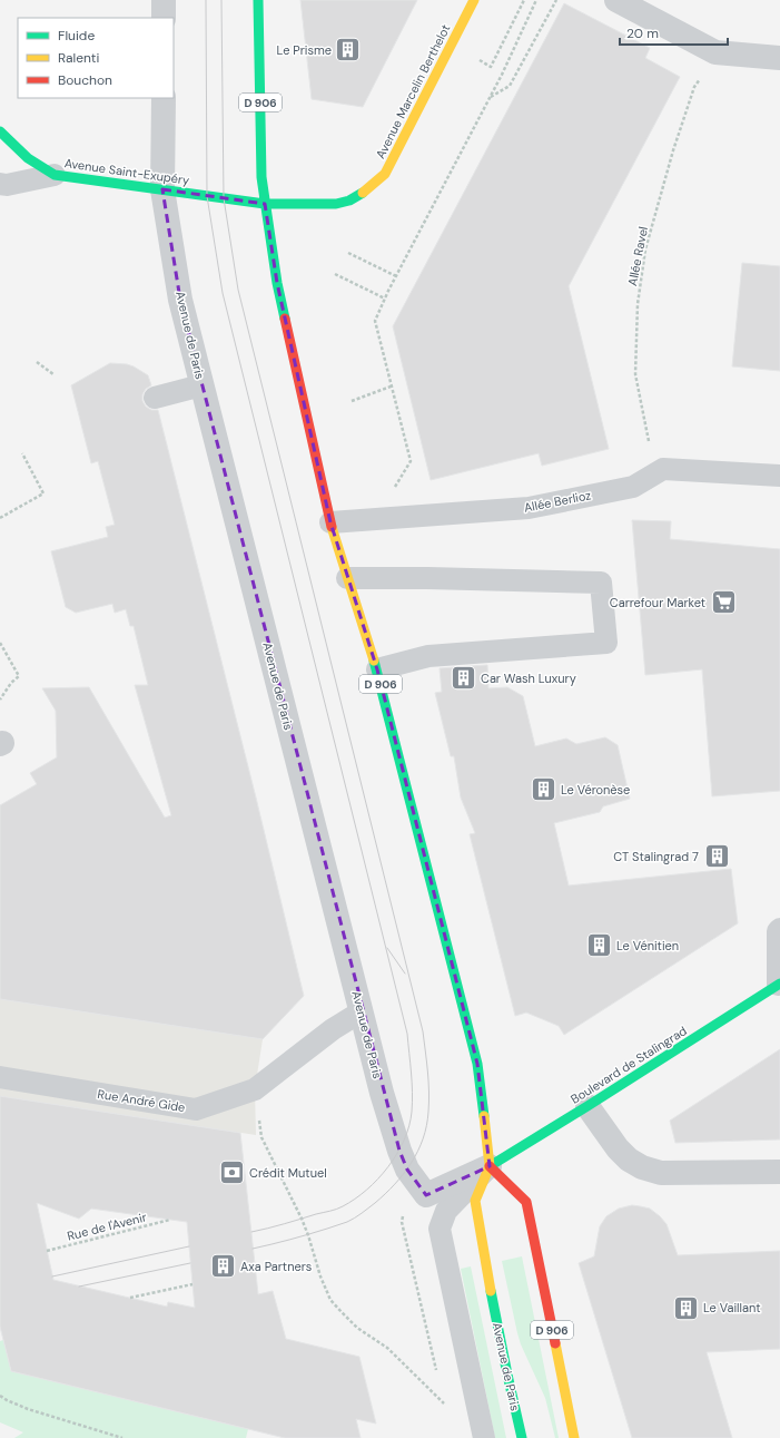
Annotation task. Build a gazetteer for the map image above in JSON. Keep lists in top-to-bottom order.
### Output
{
  "streets": {
    "main road": [
      "Avenue Marcelin Berthelot",
      "D 906",
      "Avenue Saint-Exupéry",
      "Avenue de Paris",
      "Boulevard de Stalingrad"
    ],
    "lane": ["Allée Berlioz", "Rue André Gide"],
    "path": ["Allée Ravel", "Rue de l'Avenir"]
  },
  "crossings": [
    ["Avenue Marcelin Berthelot", "Avenue Saint-Exupéry"],
    ["Avenue Marcelin Berthelot", "Avenue de Paris"],
    ["D 906", "Avenue de Paris"],
    ["D 906", "Boulevard de Stalingrad"],
    ["Avenue Saint-Exupéry", "Avenue de Paris"],
    ["Allée Ravel", "Allée Berlioz"],
    ["Avenue de Paris", "Allée Berlioz"],
    ["Avenue de Paris", "Boulevard de Stalingrad"],
    ["Avenue de Paris", "Rue André Gide"]
  ],
  "places": {
    "building": [
      "Le Prisme",
      "Car Wash Luxury",
      "Le Véronèse",
      "CT Stalingrad 7",
      "Le Vénitien",
      "Axa Partners",
      "Le Vaillant"
    ],
    "supermarket": ["Carrefour Market"],
    "bank": ["Crédit Mutuel"]
  },
  "legend": ["Fluide", "Ralenti", "Bouchon"],
  "scale_bar": "20 m"
}
